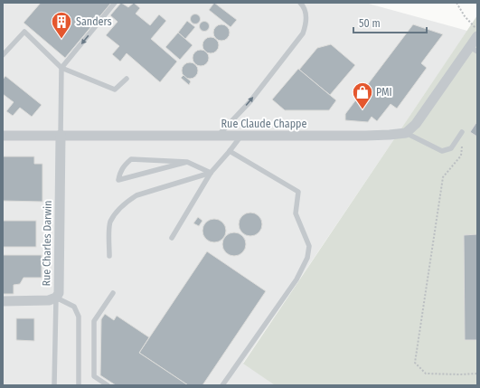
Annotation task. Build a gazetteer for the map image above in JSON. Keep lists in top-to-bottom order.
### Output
{
  "streets": {
    "street": ["Rue Claude Chappe", "Rue Charles Darwin"]
  },
  "crossings": [
    ["Rue Claude Chappe", "Rue Charles Darwin"]
  ],
  "places": {
    "building": ["Sanders"],
    "shop": ["PMI"]
  },
  "scale_bar": "50 m"
}
